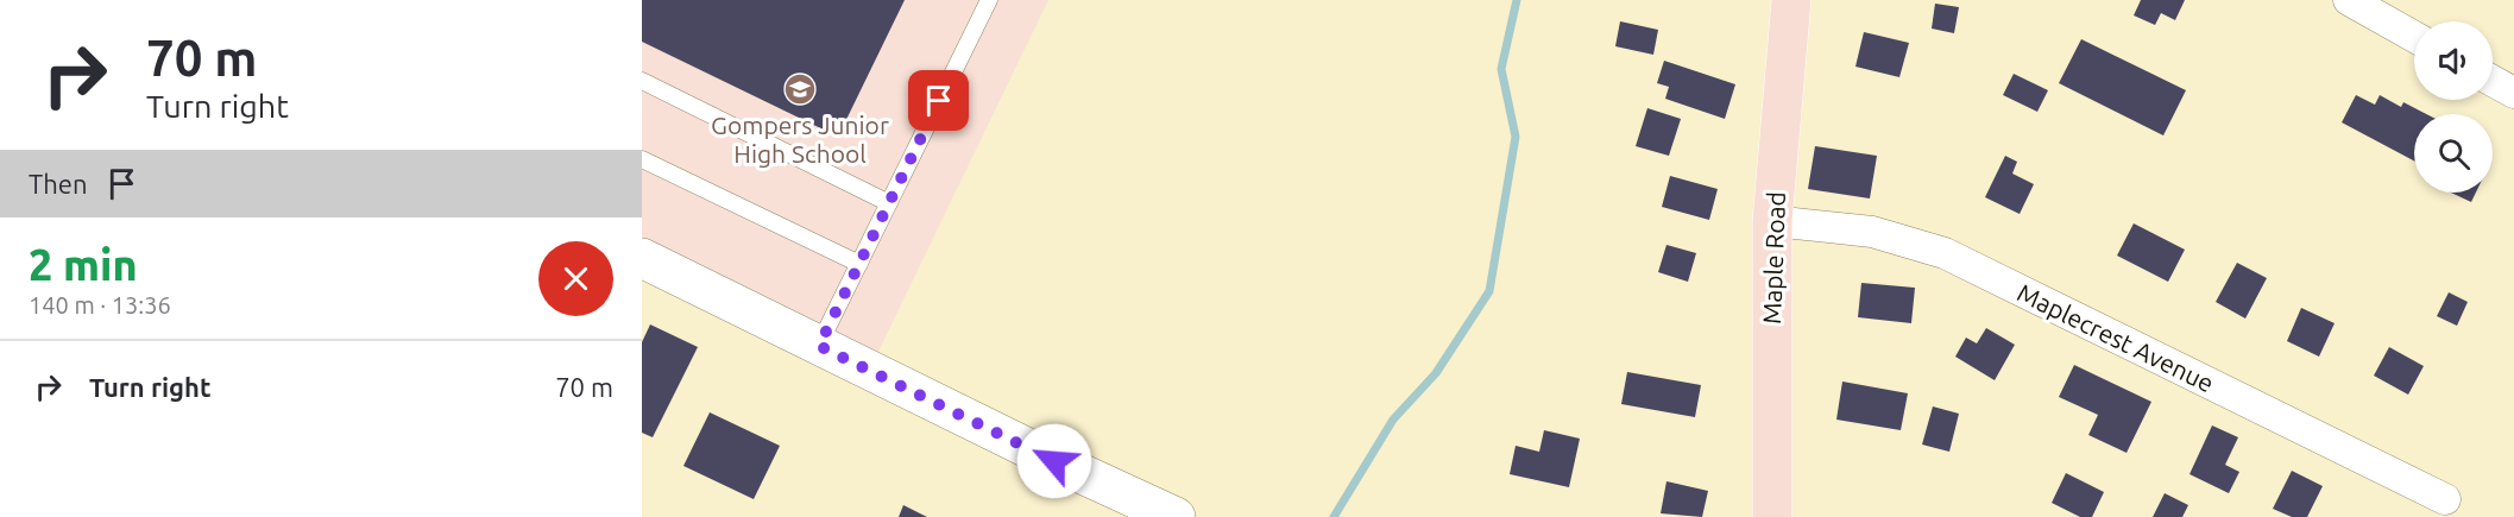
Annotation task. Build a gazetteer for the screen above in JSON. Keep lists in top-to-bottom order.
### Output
{
  "streets": {
    "main road": ["Maple Road"],
    "street": ["Maplecrest Avenue"]
  },
  "crossings": [
    ["Maple Road", "Maplecrest Avenue"]
  ],
  "places": {
    "school or university": ["Gompers Junior High School"]
  },
  "page": {
    "turn": ["70 m", "Turn right"],
    "then": "Then",
    "heading": ["2 min", "140 m · 13:36"],
    "list": [
      {
        "name": "Turn right",
        "value": "70 m"
      }
    ]
  }
}
